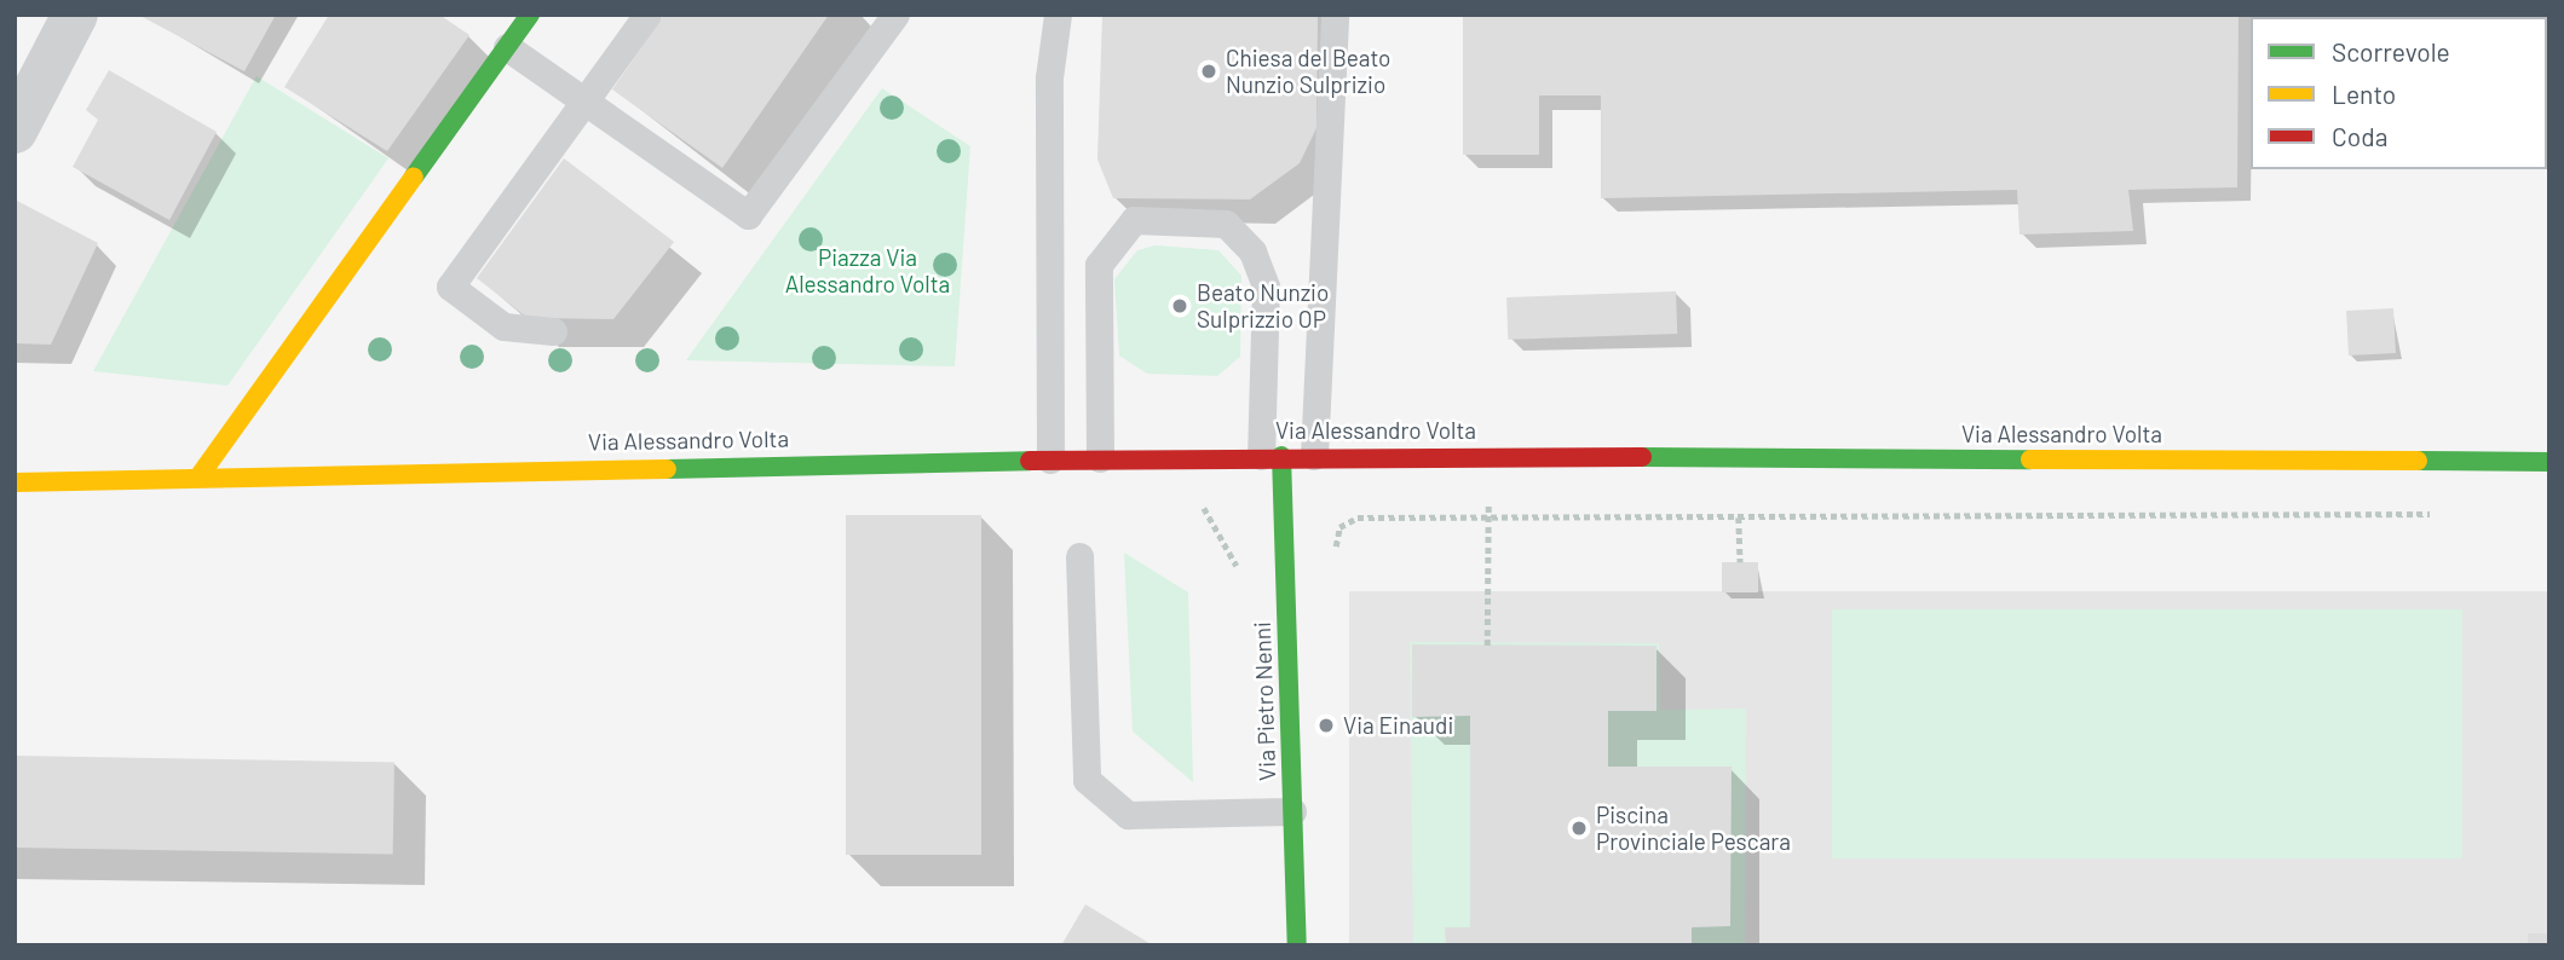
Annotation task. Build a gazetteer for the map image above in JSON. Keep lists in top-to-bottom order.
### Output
{
  "streets": {
    "street": ["Via Alessandro Volta", "Via Pietro Nenni"]
  },
  "crossings": [
    ["Via Alessandro Volta", "Via Pietro Nenni"]
  ],
  "parks": ["Piazza Via Alessandro Volta"],
  "places": [
    "Chiesa del Beato Nunzio Sulprizio",
    "Beato Nunzio Sulprizzio OP",
    "Via Einaudi",
    "Piscina Provinciale Pescara"
  ],
  "legend": ["Scorrevole", "Lento", "Coda"]
}
